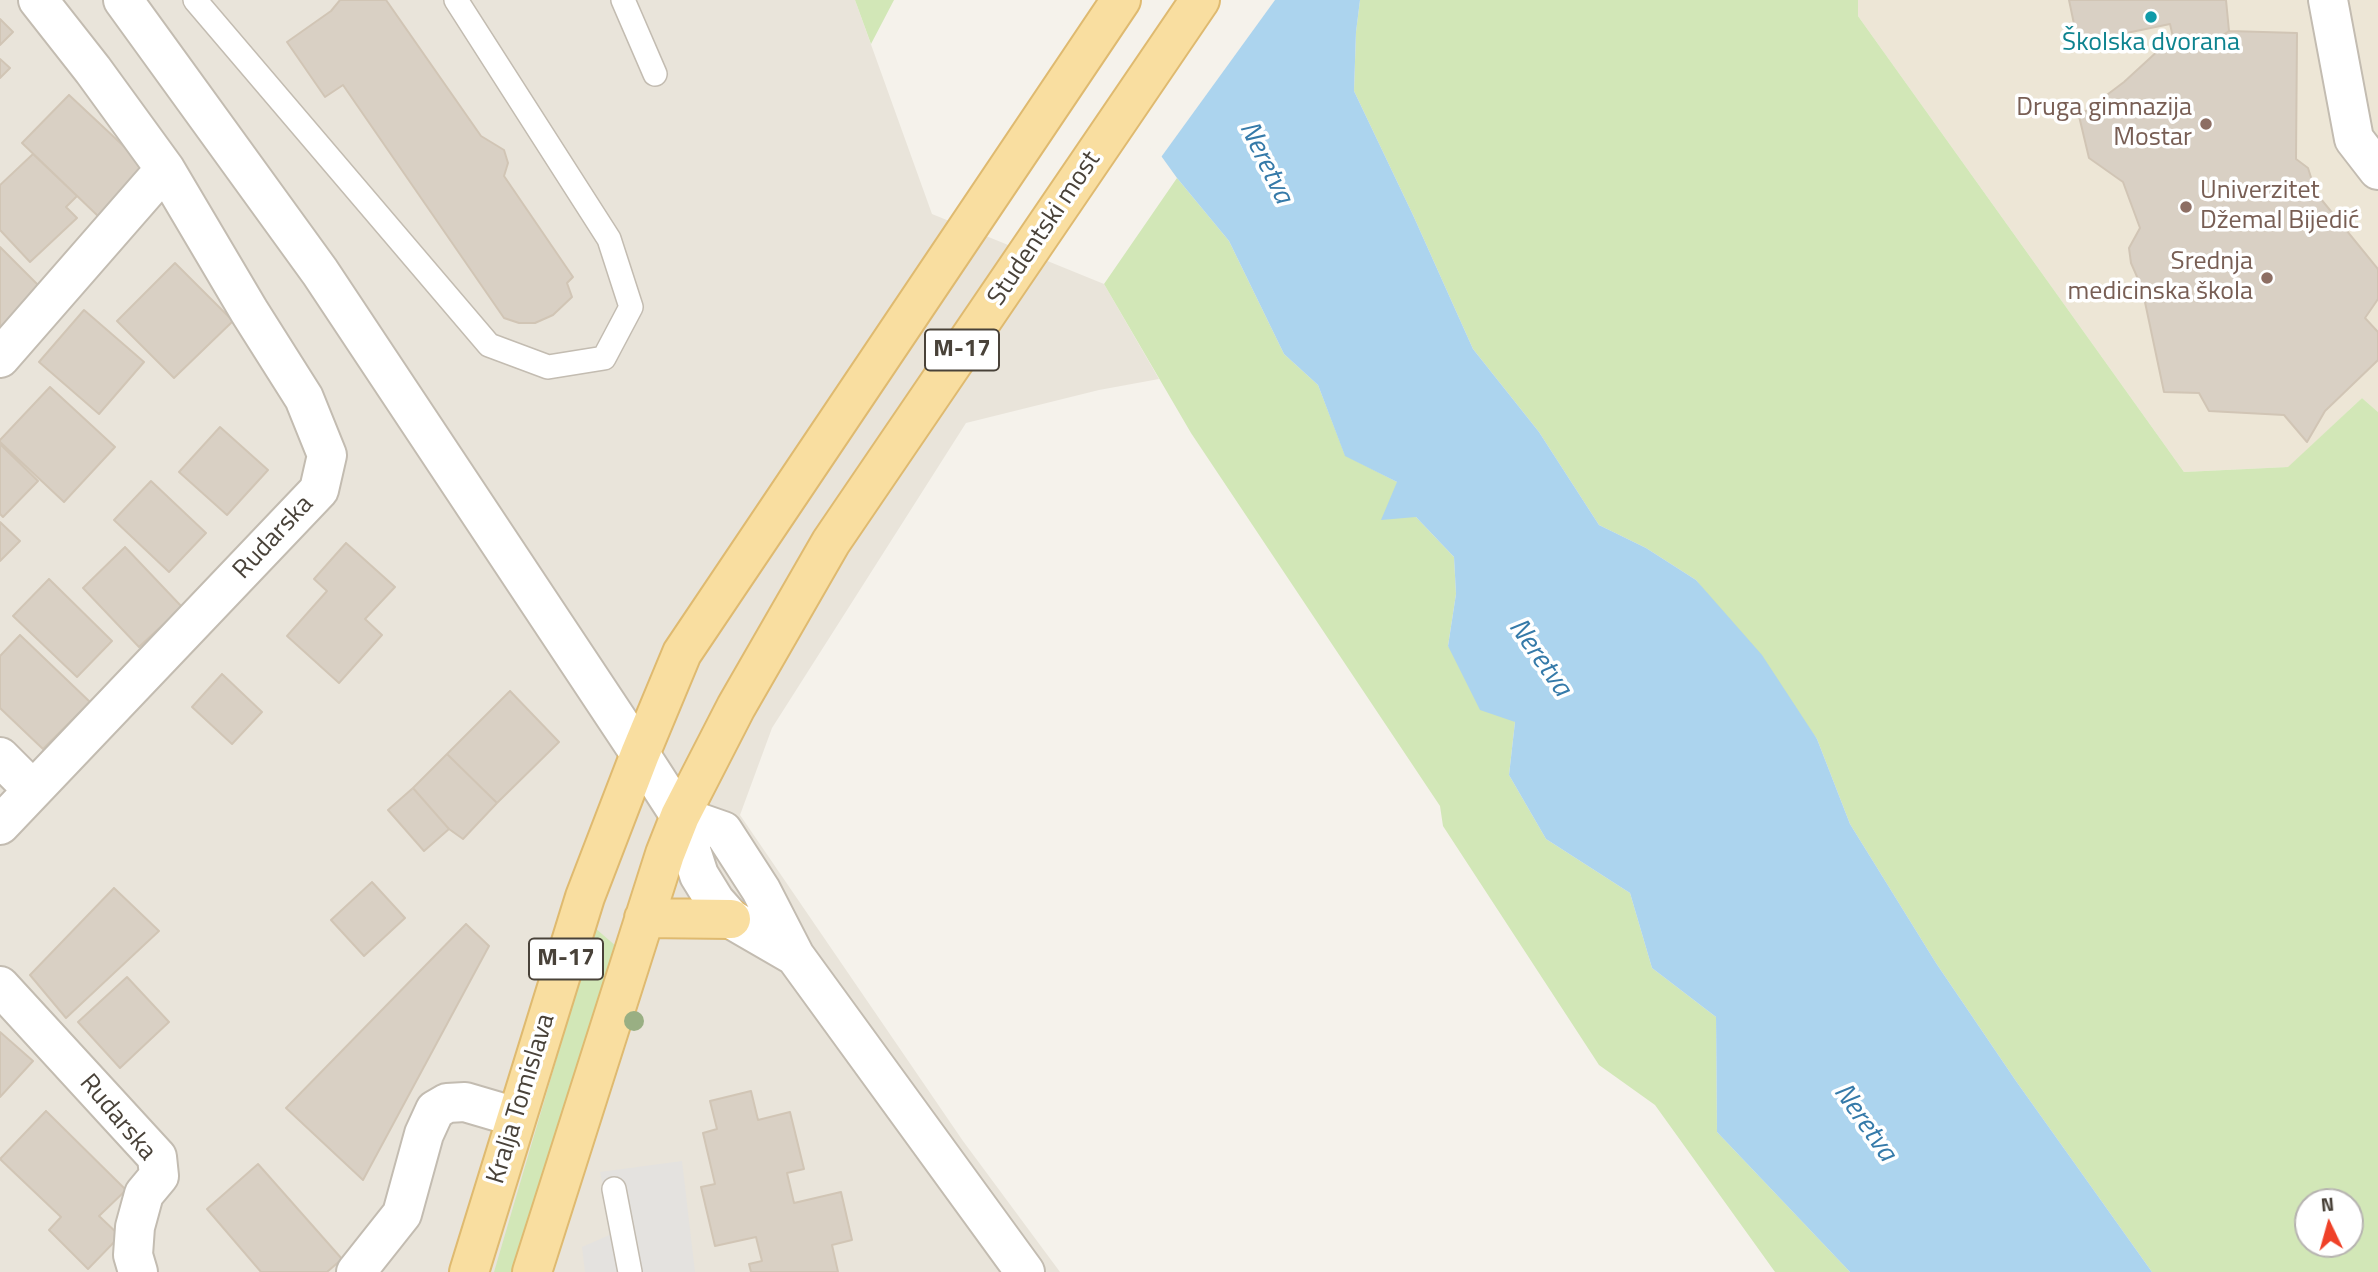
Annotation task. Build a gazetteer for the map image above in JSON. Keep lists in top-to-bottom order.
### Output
{
  "streets": {
    "main road": ["Studentski most", "M-17", "Kralja Tomislava"],
    "street": ["Rudarska"]
  },
  "crossings": [
    ["Studentski most", "M-17"]
  ],
  "water": ["Neretva"],
  "places": [
    "Školska dvorana",
    "Druga gimnazija Mostar",
    "Univerzitet Džemal Bijedić",
    "Srednja medicinska škola"
  ],
  "north": "top"
}
